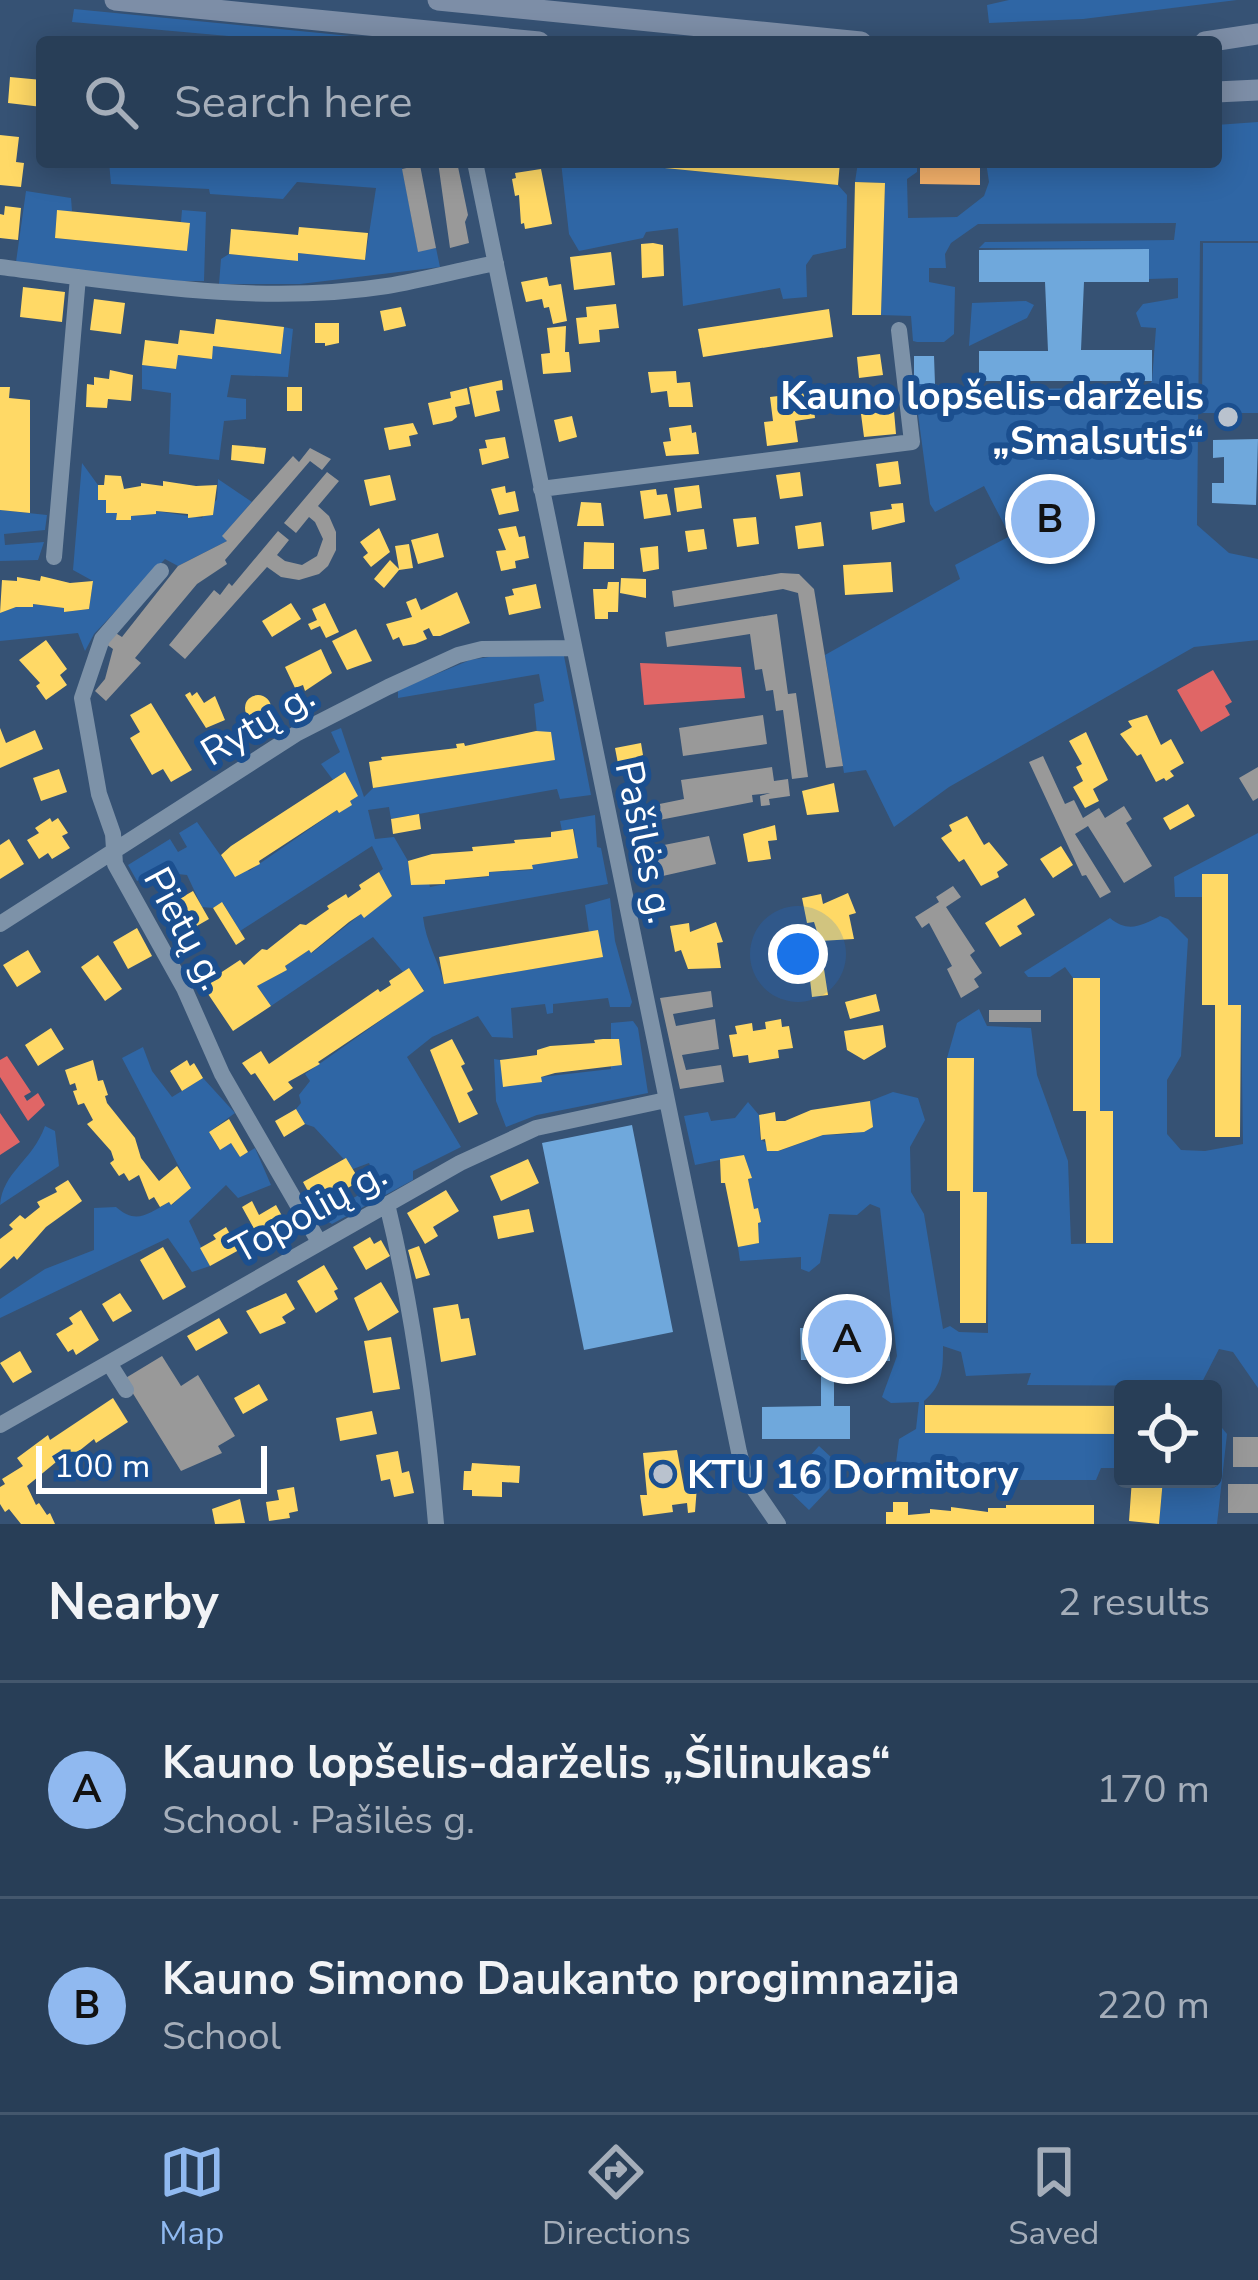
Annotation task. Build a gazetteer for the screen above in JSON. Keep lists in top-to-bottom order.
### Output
{
  "streets": {
    "street": [
      "Rytų g.",
      "Pašilės g.",
      "Pietų g.",
      "Topolių g."
    ]
  },
  "crossings": [
    ["Rytų g.", "Pašilės g."],
    ["Rytų g.", "Pietų g."],
    ["Pašilės g.", "Topolių g."],
    ["Pietų g.", "Topolių g."]
  ],
  "places": ["Kauno lopšelis-darželis „Smalsutis“", "KTU 16 Dormitory"],
  "scale_bar": "100 m",
  "page": {
    "search": "Search here",
    "pins": ["B", "A"],
    "scale": "100 m",
    "heading": ["Nearby", "2 results"],
    "list": [
      {
        "mark": "A",
        "name": "Kauno lopšelis-darželis „Šilinukas“",
        "note": "School · Pašilės g.",
        "value": "170 m"
      },
      {
        "mark": "B",
        "name": "Kauno Simono Daukanto progimnazija",
        "note": "School",
        "value": "220 m"
      }
    ],
    "nav": ["Map", "Directions", "Saved"]
  }
}
